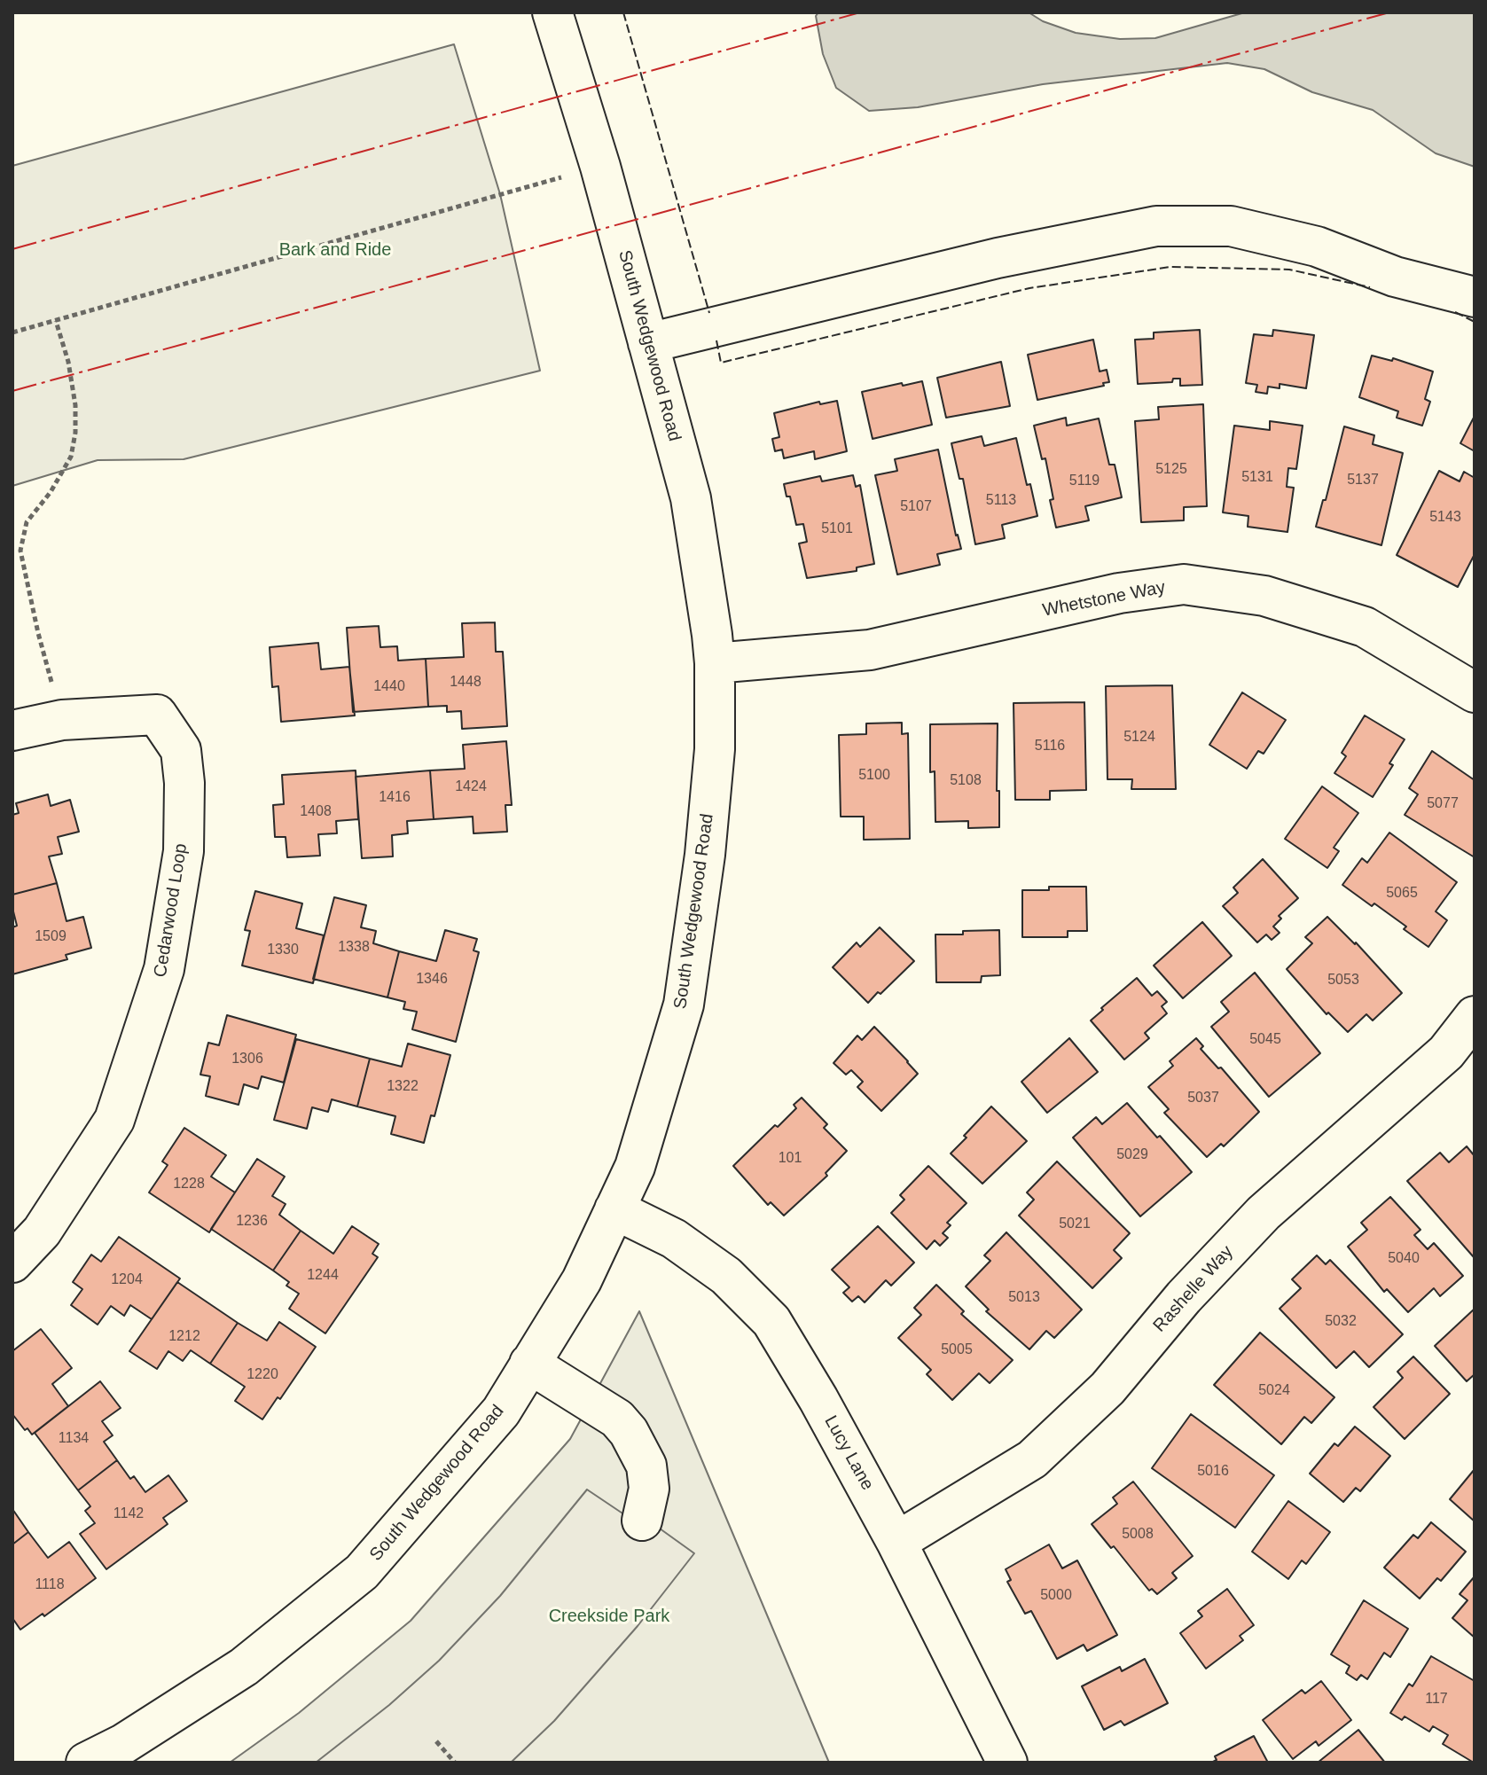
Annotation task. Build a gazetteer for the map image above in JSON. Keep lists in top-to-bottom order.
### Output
{
  "streets": {
    "street": [
      "South Wedgewood Road",
      "Whetstone Way",
      "Cedarwood Loop",
      "Rashelle Way",
      "Lucy Lane"
    ]
  },
  "crossings": [
    ["South Wedgewood Road", "Whetstone Way"],
    ["South Wedgewood Road", "Lucy Lane"],
    ["Rashelle Way", "Lucy Lane"]
  ],
  "parks": ["Bark and Ride", "Creekside Park"],
  "house_numbers": [
    "5125",
    "5131",
    "5137",
    "5119",
    "5113",
    "5107",
    "5143",
    "5101",
    "1448",
    "1440",
    "5124",
    "5116",
    "5100",
    "5108",
    "1424",
    "1416",
    "5077",
    "1408",
    "5065",
    "1509",
    "1338",
    "1330",
    "1346",
    "5053",
    "5045",
    "1306",
    "1322",
    "5037",
    "5029",
    "101",
    "1228",
    "1236",
    "5021",
    "5040",
    "1244",
    "1204",
    "5013",
    "5032",
    "1212",
    "5005",
    "1220",
    "5024",
    "1134",
    "5016",
    "1142",
    "5008",
    "1118",
    "5000",
    "117"
  ]
}
